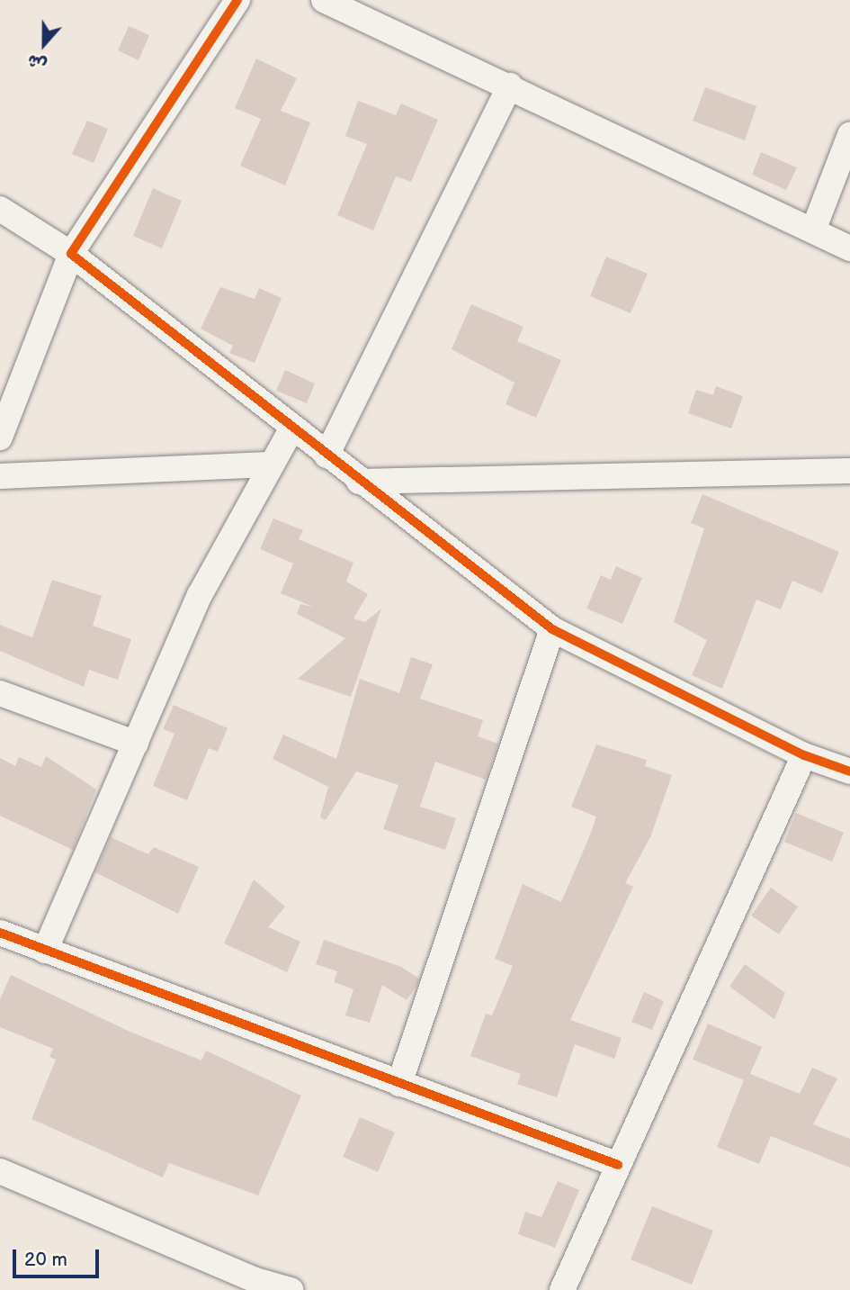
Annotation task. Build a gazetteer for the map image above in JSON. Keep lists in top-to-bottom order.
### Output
{
  "scale_bar": "20 m",
  "north": "bottom"
}
